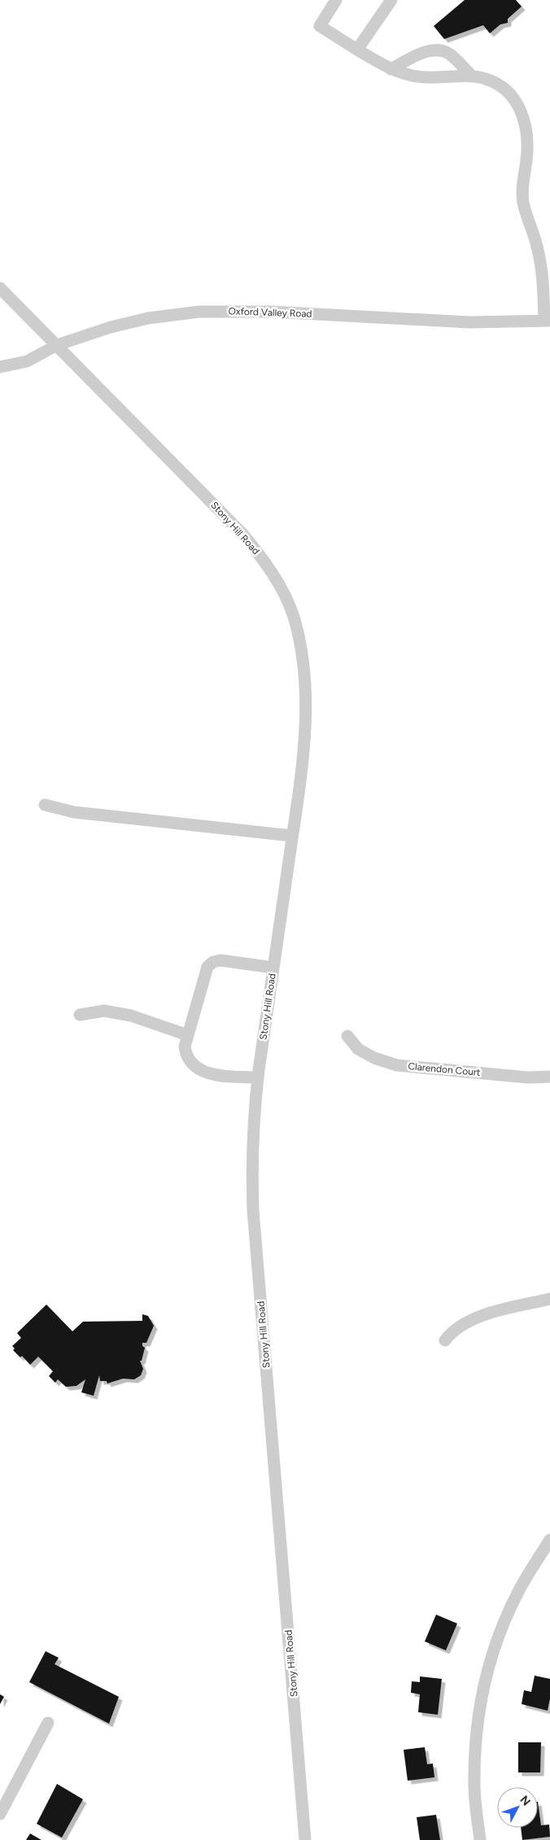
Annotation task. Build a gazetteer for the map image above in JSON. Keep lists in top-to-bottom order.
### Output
{
  "streets": {
    "street": ["Oxford Valley Road", "Stony Hill Road", "Clarendon Court"]
  },
  "crossings": [
    ["Oxford Valley Road", "Stony Hill Road"]
  ],
  "north": "top right"
}
